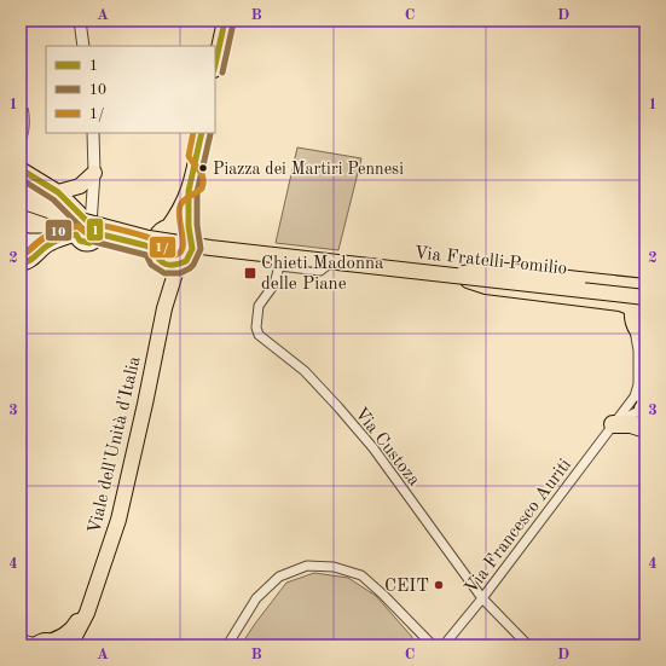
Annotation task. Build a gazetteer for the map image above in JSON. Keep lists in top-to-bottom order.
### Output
{
  "streets": {
    "main road": ["Via Fratelli Pomilio", "Viale dell'Unità d'Italia"],
    "street": ["Via Custoza", "Via Francesco Auriti"]
  },
  "crossings": [
    ["Via Fratelli Pomilio", "Via Custoza"],
    ["Via Custoza", "Via Francesco Auriti"]
  ],
  "places": {
    "other": ["Piazza dei Martiri Pennesi", "CEIT"],
    "transit": ["Chieti Madonna delle Piane"]
  },
  "lines": ["transit line 1", "transit line 10", "transit line 1/"],
  "legend": ["1", "10", "1/"],
  "grid": {
    "columns": [
      "A",
      "B",
      "C",
      "D"
    ],
    "rows": [
      "1",
      "2",
      "3",
      "4"
    ]
  }
}
